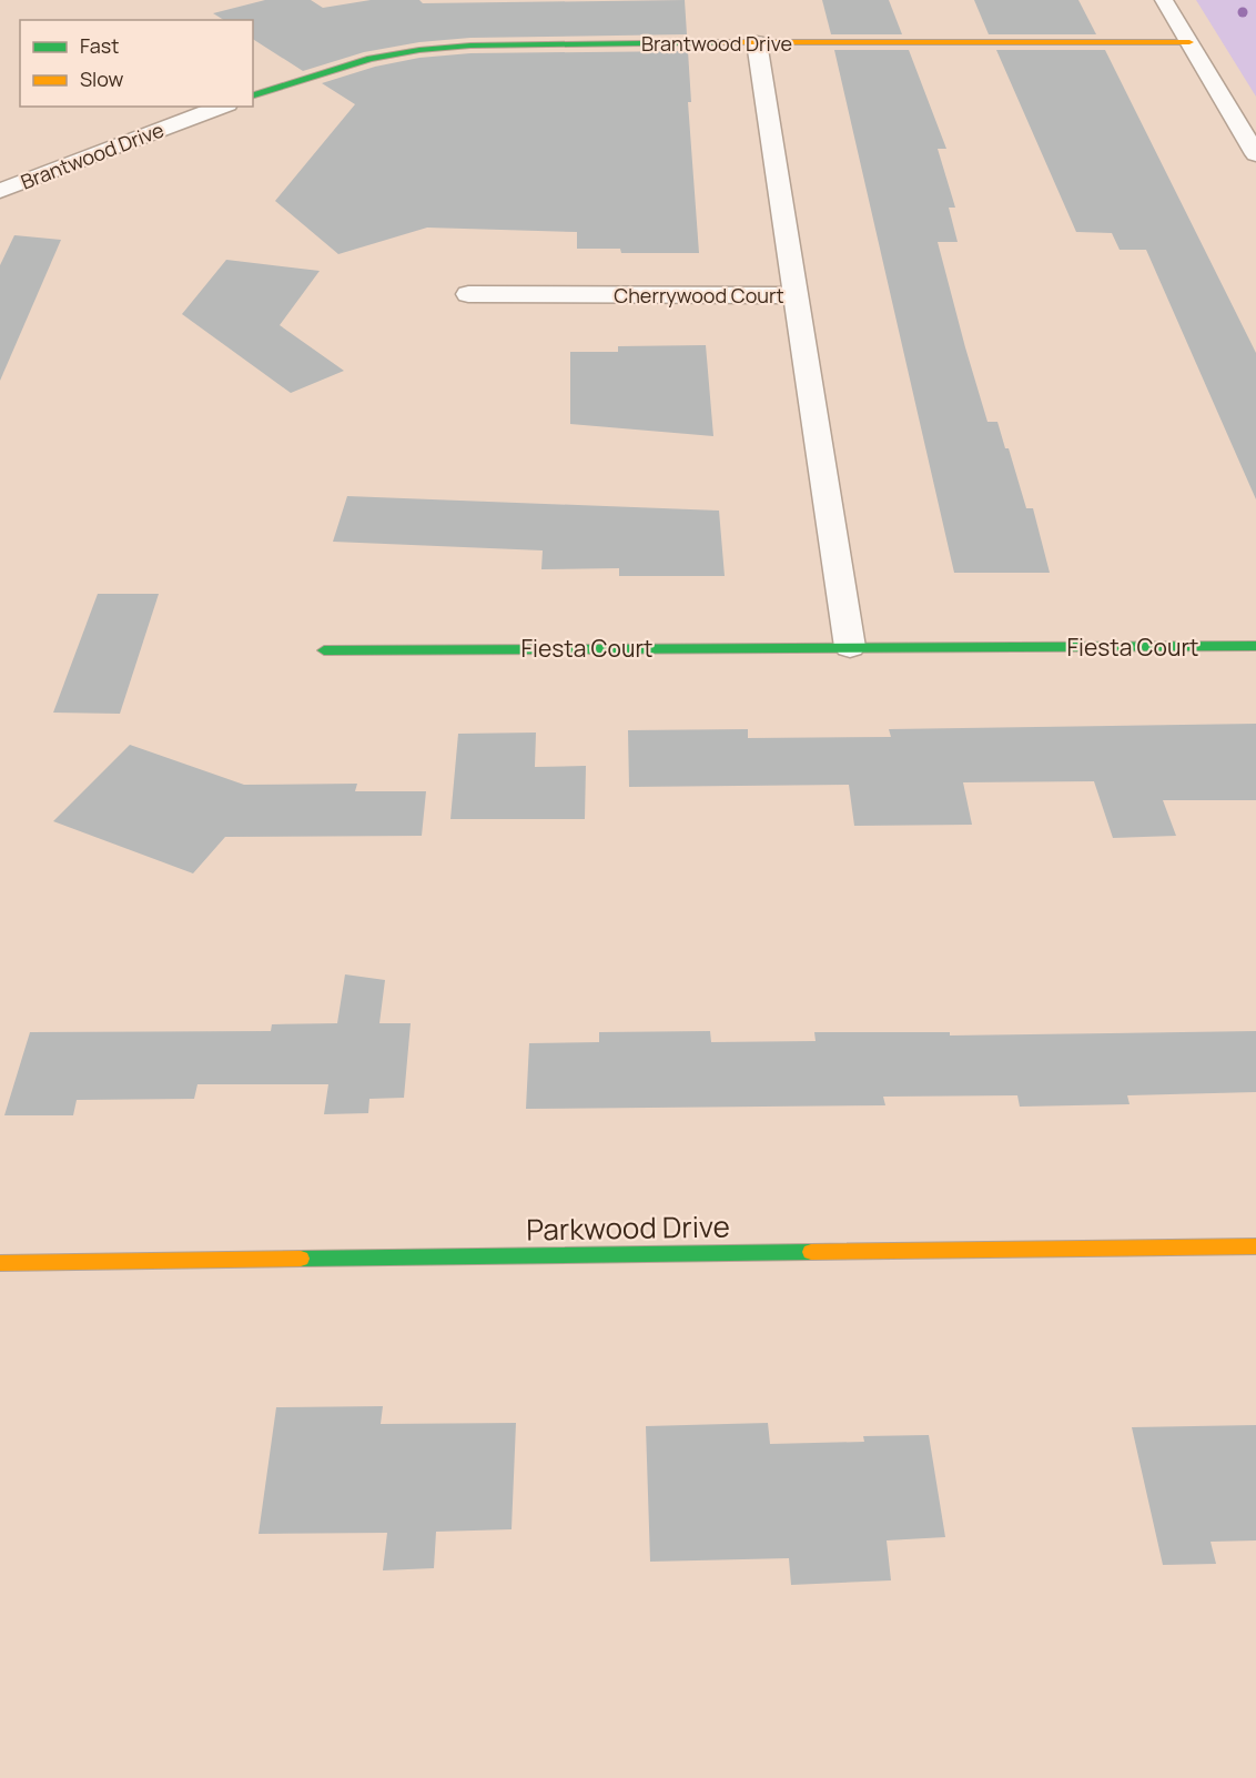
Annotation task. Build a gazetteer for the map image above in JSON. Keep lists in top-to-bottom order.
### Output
{
  "streets": {
    "street": [
      "Brantwood Drive",
      "Cherrywood Court",
      "Fiesta Court",
      "Parkwood Drive"
    ]
  },
  "crossings": [
    ["Brantwood Drive", "Cherrywood Court"]
  ],
  "legend": ["Fast", "Slow"]
}
